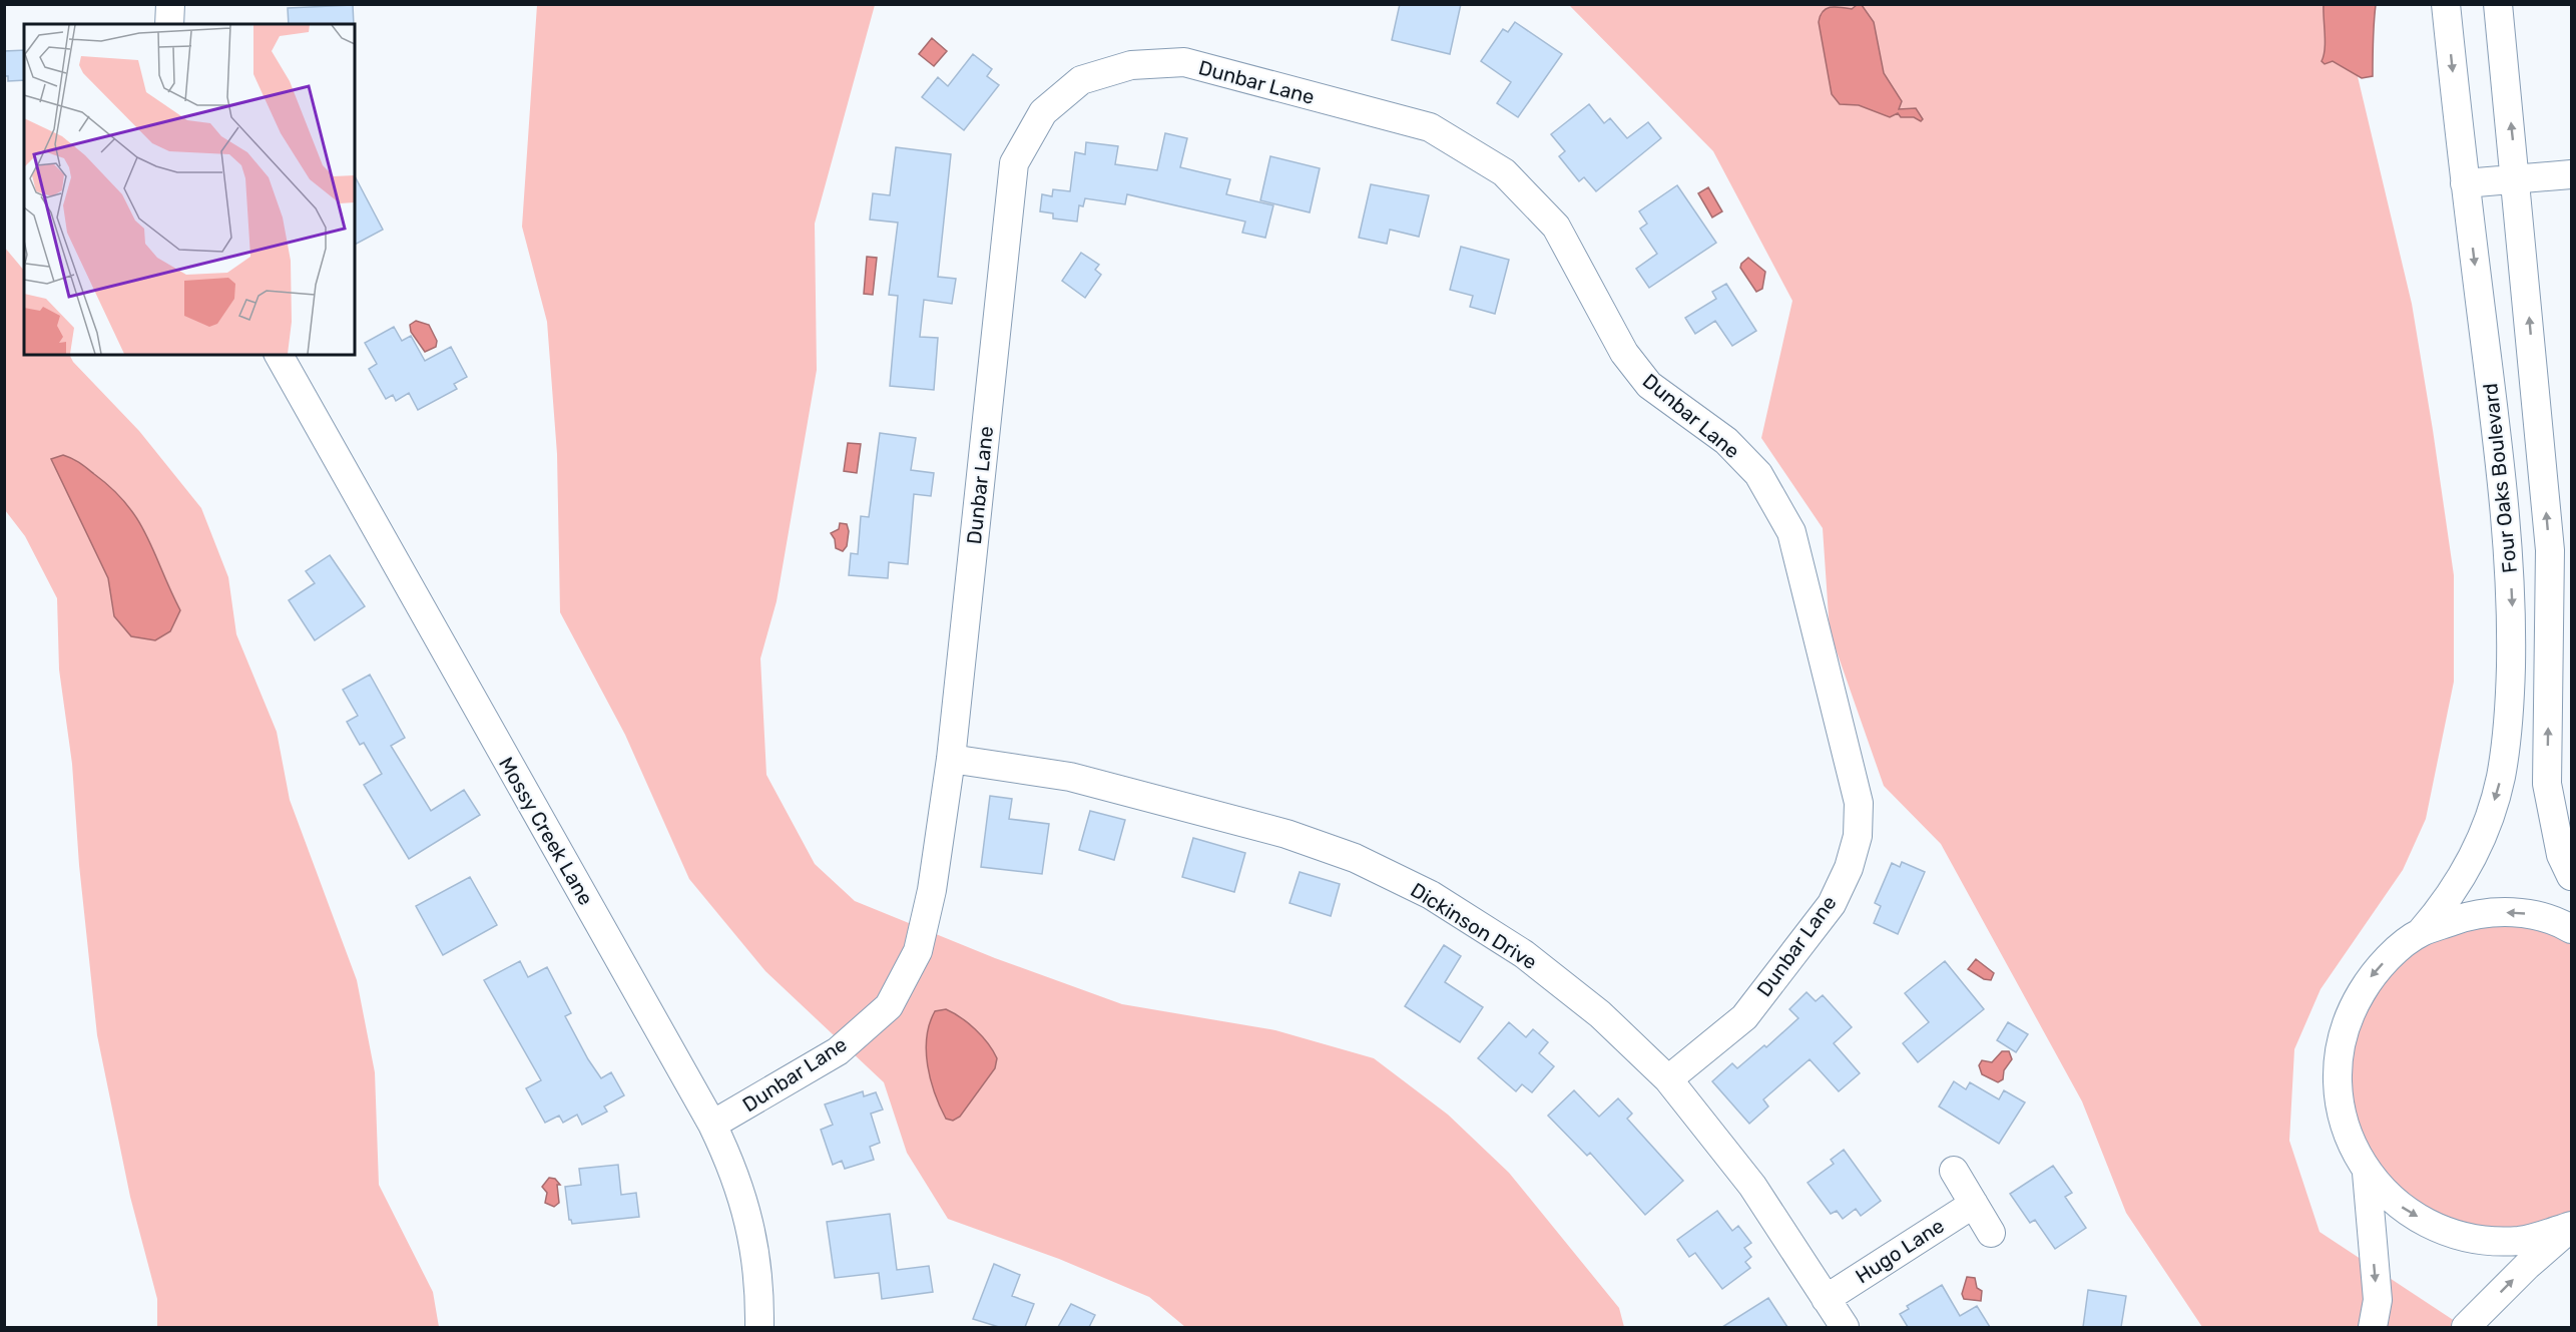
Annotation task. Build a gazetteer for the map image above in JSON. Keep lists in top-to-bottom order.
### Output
{
  "streets": {
    "street": [
      "Dunbar Lane",
      "Four Oaks Boulevard",
      "Mossy Creek Lane",
      "Dickinson Drive",
      "Hugo Lane"
    ]
  },
  "crossings": [
    ["Dunbar Lane", "Mossy Creek Lane"],
    ["Dunbar Lane", "Dickinson Drive"],
    ["Dickinson Drive", "Hugo Lane"]
  ]
}
